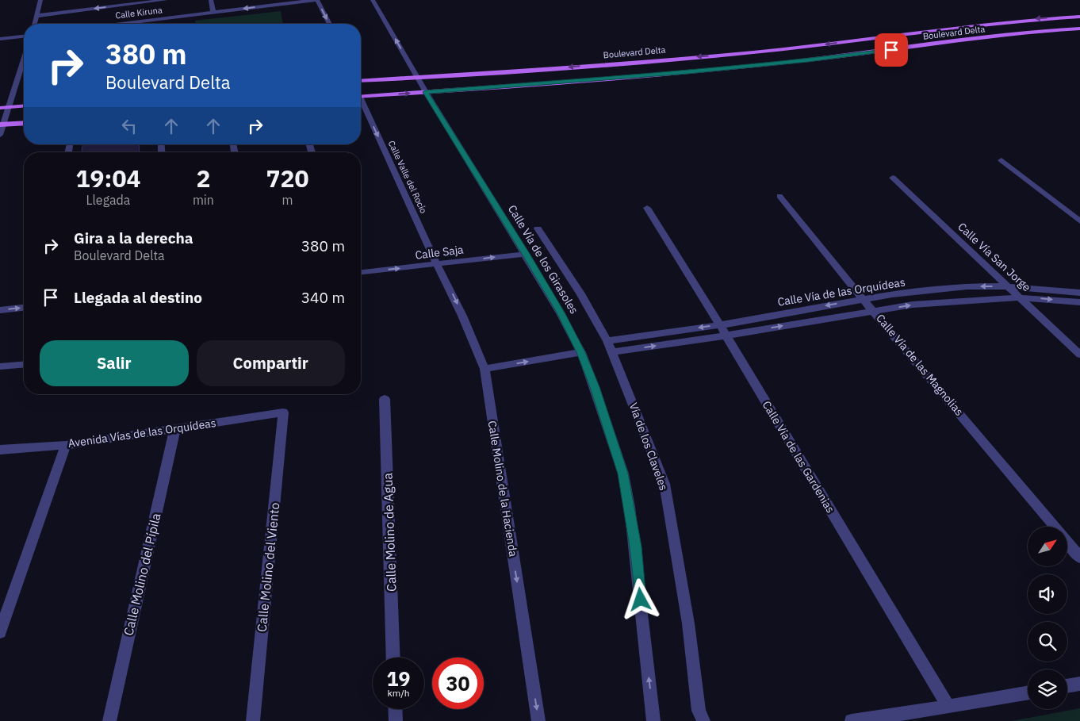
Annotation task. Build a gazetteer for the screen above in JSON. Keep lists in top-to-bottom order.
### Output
{
  "streets": {
    "main road": ["Boulevard Delta"],
    "street": [
      "Calle Kiruna",
      "Calle Valle del Rocío",
      "Calle Saja",
      "Calle Vía San Jorge",
      "Calle Vía de los Girasoles",
      "Calle Vía de las Orquídeas",
      "Calle Vía de las Magnolias",
      "Avenida Vías de las Orquídeas",
      "Vía de los Claveles",
      "Calle Vía de las Gardenias",
      "Calle Molino de la Hacienda",
      "Calle Molino de Agua",
      "Calle Molino del Viento",
      "Calle Molino del Pípila"
    ]
  },
  "crossings": [
    ["Boulevard Delta", "Calle Vía de los Girasoles"],
    ["Calle Valle del Rocío", "Calle Saja"],
    ["Calle Valle del Rocío", "Calle Molino de la Hacienda"],
    ["Calle Saja", "Calle Vía de los Girasoles"],
    ["Calle Saja", "Calle Molino de la Hacienda"],
    ["Calle Vía San Jorge", "Calle Vía de las Orquídeas"],
    ["Calle Vía de las Orquídeas", "Calle Vía de las Magnolias"],
    ["Calle Vía de las Orquídeas", "Vía de los Claveles"],
    ["Calle Vía de las Orquídeas", "Calle Vía de las Gardenias"],
    ["Avenida Vías de las Orquídeas", "Calle Molino del Viento"],
    ["Avenida Vías de las Orquídeas", "Calle Molino del Pípila"]
  ],
  "one_way": [
    "Calle Valle del Rocío",
    "Calle Saja",
    "Calle Vía de los Girasoles",
    "Calle Molino de la Hacienda"
  ],
  "north": "top right",
  "page": {
    "turn": ["380 m", "Boulevard Delta"],
    "eta": [
      "19:04",
      "Llegada",
      "2",
      "min",
      "720",
      "m"
    ],
    "list": [
      {
        "name": "Gira a la derecha",
        "note": "Boulevard Delta",
        "value": "380 m"
      },
      {
        "name": "Llegada al destino",
        "value": "340 m"
      }
    ],
    "buttons": ["Salir", "Compartir"],
    "speed": "19 km/h",
    "limit": "30"
  }
}
